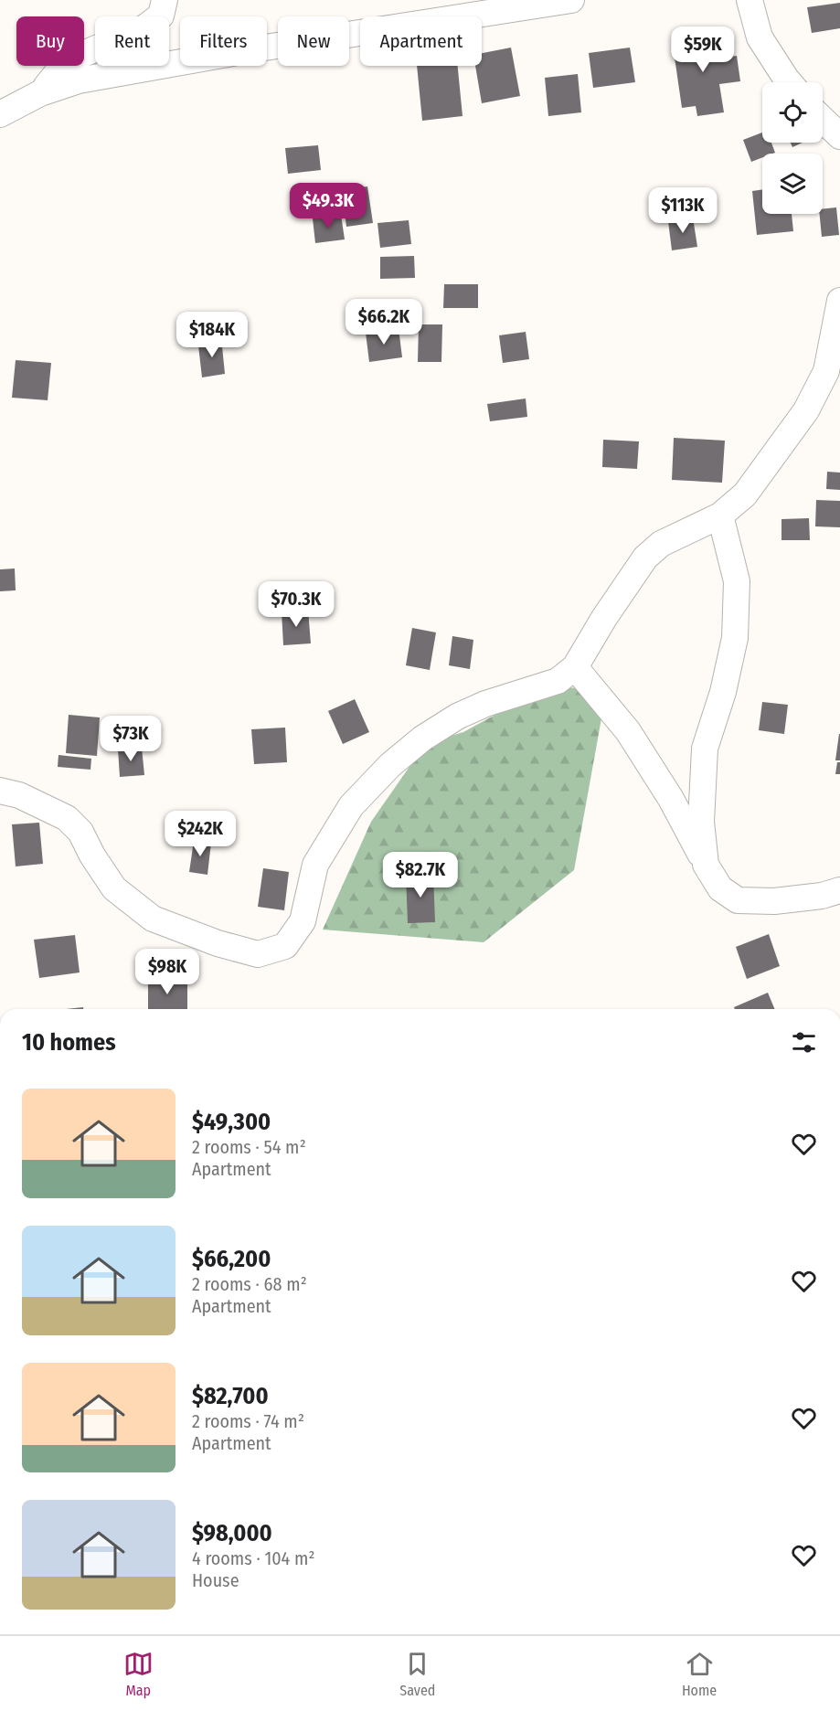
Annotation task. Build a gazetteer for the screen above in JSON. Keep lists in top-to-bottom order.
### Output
{
  "page": {
    "chip": [
      "Buy",
      "Rent",
      "Filters",
      "New",
      "Apartment"
    ],
    "price": [
      "$59K",
      "$49.3K",
      "$113K",
      "$66.2K",
      "$184K",
      "$70.3K",
      "$73K",
      "$242K",
      "$82.7K",
      "$98K"
    ],
    "heading": "10 homes",
    "list": [
      {
        "name": "$49,300",
        "note": "2 rooms · 54 m² · Apartment"
      },
      {
        "name": "$66,200",
        "note": "2 rooms · 68 m² · Apartment"
      },
      {
        "name": "$82,700",
        "note": "2 rooms · 74 m² · Apartment"
      },
      {
        "name": "$98,000",
        "note": "4 rooms · 104 m² · House"
      }
    ],
    "tabs": ["Map", "Saved", "Home"]
  }
}
